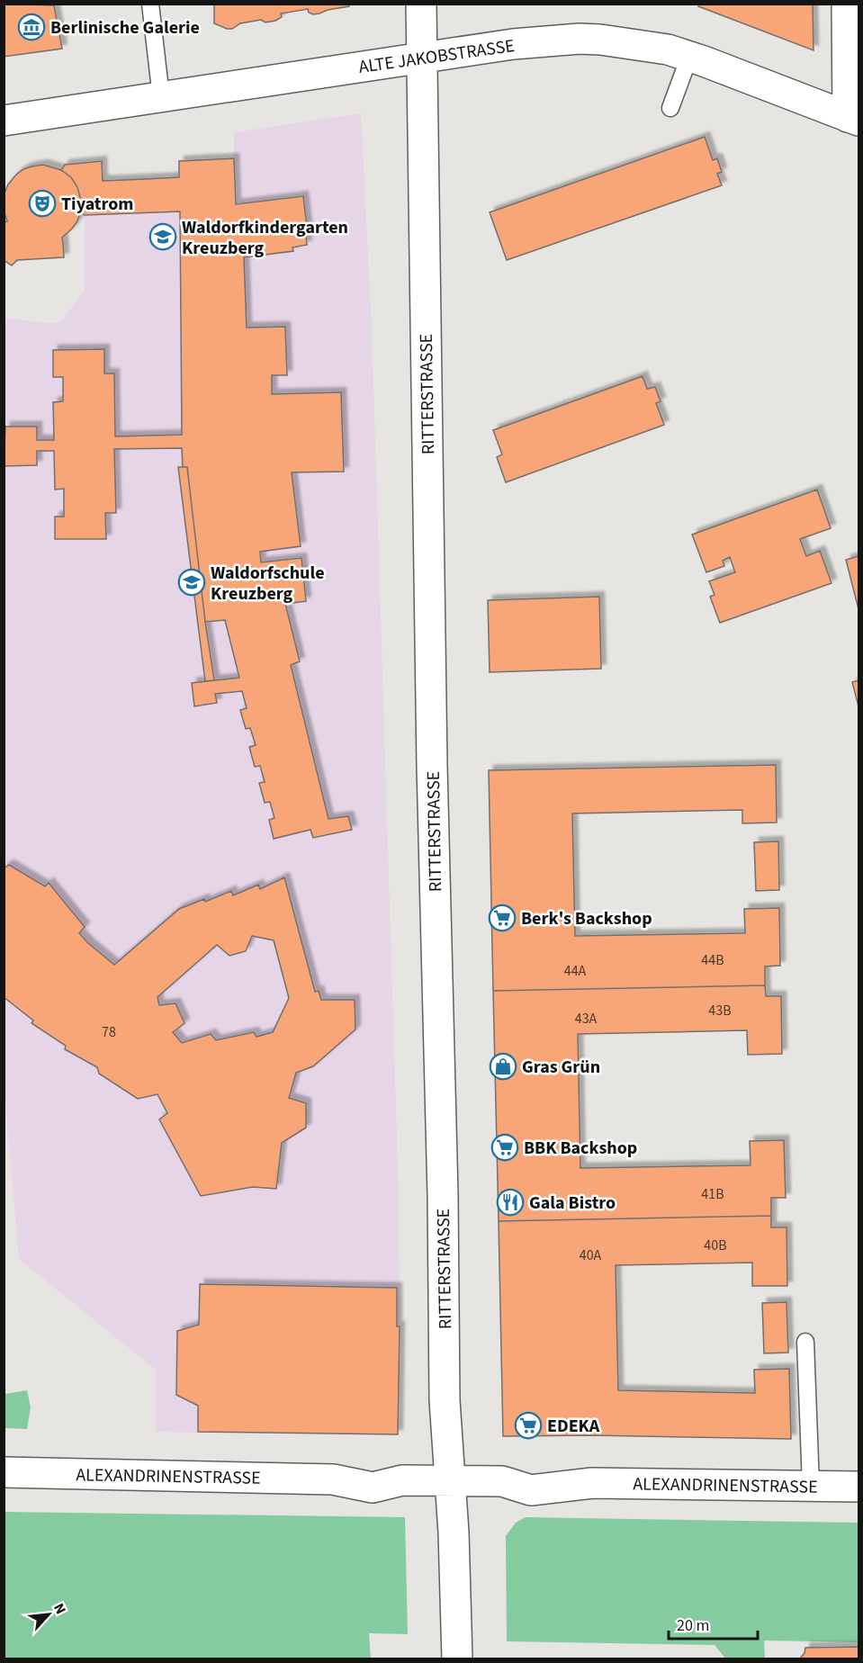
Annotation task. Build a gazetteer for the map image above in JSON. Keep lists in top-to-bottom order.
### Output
{
  "streets": {
    "street": ["ALTE JAKOBSTRASSE", "RITTERSTRASSE", "ALEXANDRINENSTRASSE"]
  },
  "crossings": [
    ["ALTE JAKOBSTRASSE", "RITTERSTRASSE"],
    ["RITTERSTRASSE", "ALEXANDRINENSTRASSE"]
  ],
  "places": {
    "museum": ["Berlinische Galerie"],
    "theatre": ["Tiyatrom"],
    "school or university": ["Waldorfkindergarten Kreuzberg", "Waldorfschule Kreuzberg"],
    "supermarket": ["Berk's Backshop", "BBK Backshop", "EDEKA"],
    "shop": ["Gras Grün"],
    "restaurant": ["Gala Bistro"]
  },
  "house_numbers": [
    "44B",
    "44A",
    "43B",
    "43A",
    "78",
    "41B",
    "40B",
    "40A"
  ],
  "scale_bar": "20 m",
  "north": "top right"
}
